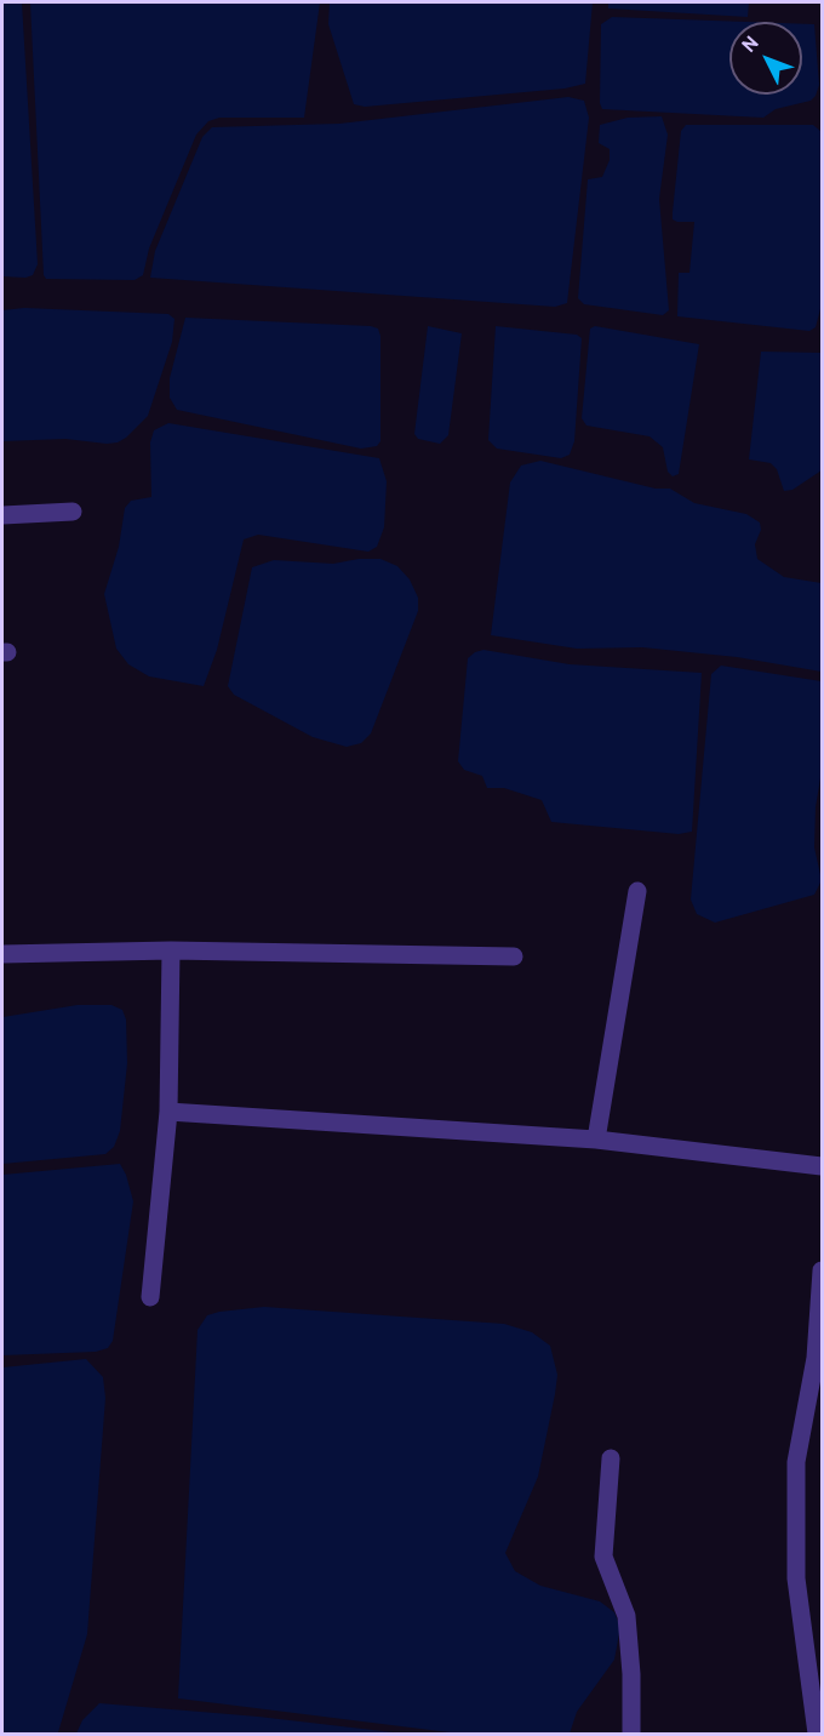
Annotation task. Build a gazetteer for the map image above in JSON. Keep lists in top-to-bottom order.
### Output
{
  "north": "top left"
}
